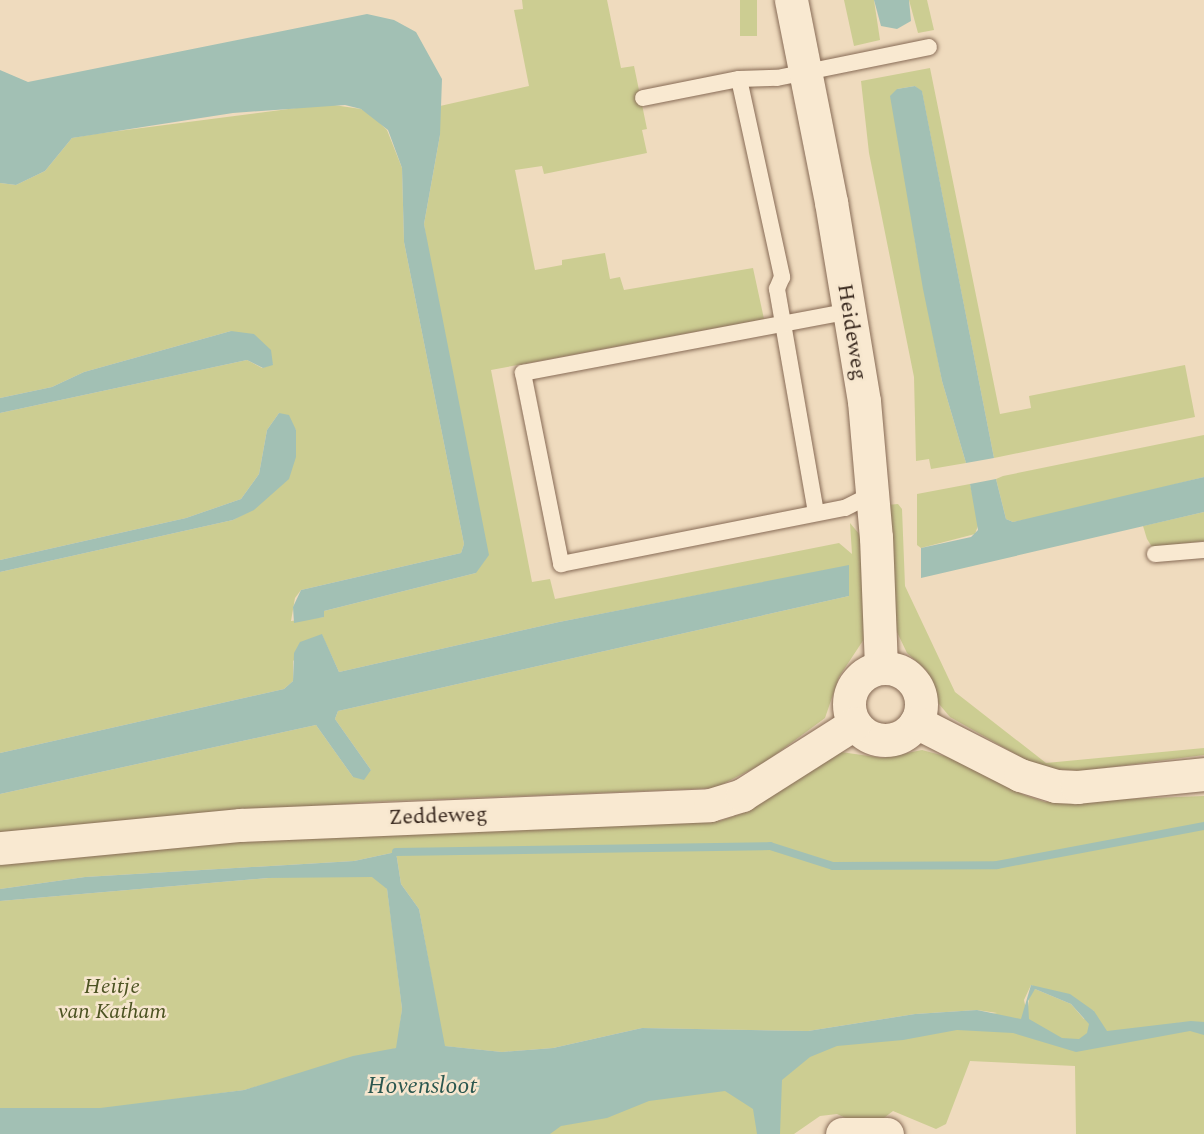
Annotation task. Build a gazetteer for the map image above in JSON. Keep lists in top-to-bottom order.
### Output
{
  "streets": {
    "main road": ["Heideweg", "Zeddeweg"]
  },
  "crossings": [
    ["Heideweg", "Zeddeweg"]
  ],
  "water": ["Hovensloot"],
  "parks": ["Heitje van Katham"]
}
